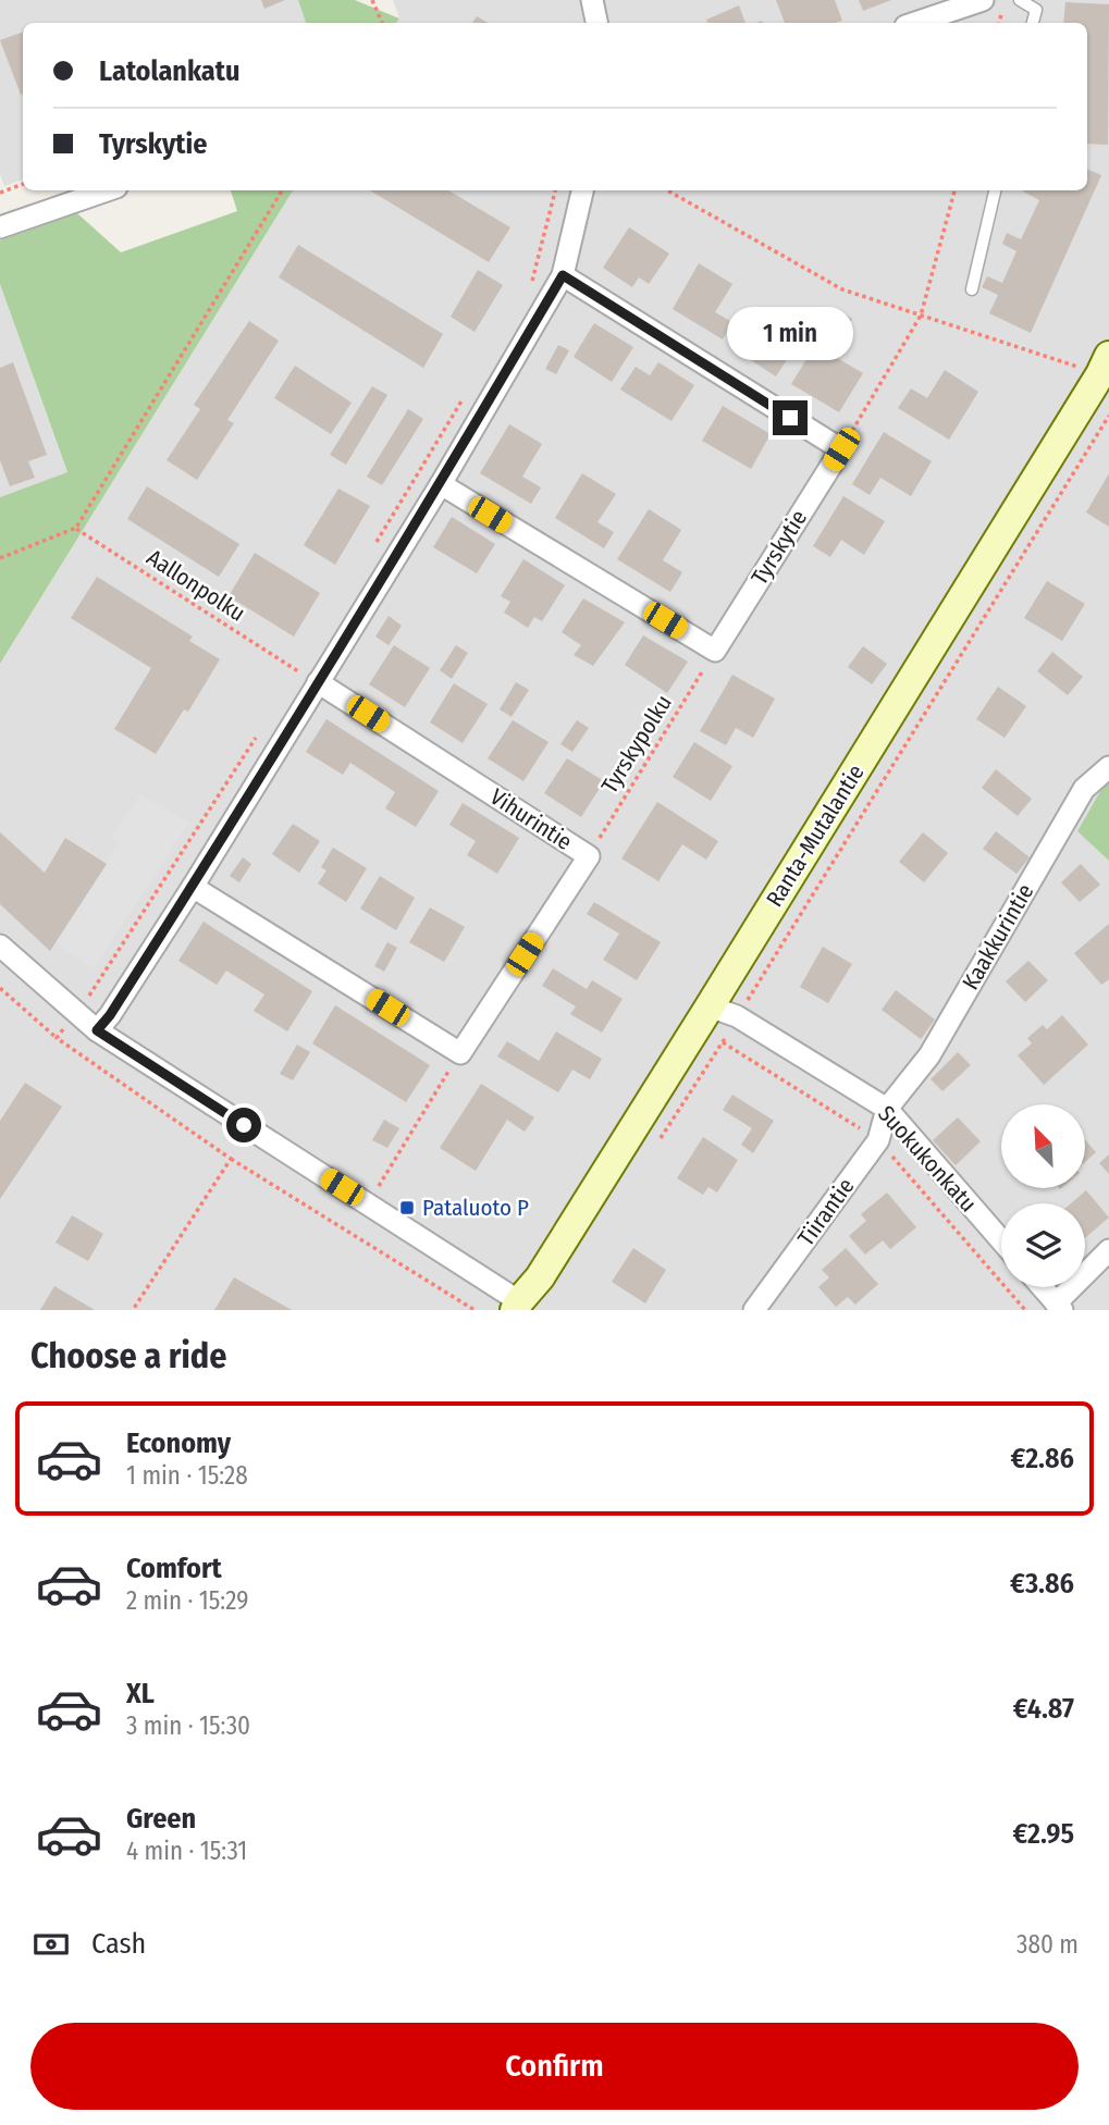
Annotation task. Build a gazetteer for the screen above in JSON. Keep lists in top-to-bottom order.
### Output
{
  "streets": {
    "street": [
      "Tyrskytie",
      "Vihurintie",
      "Ranta-Mutalantie",
      "Kaakkurintie",
      "Suokukonkatu",
      "Tiirantie"
    ],
    "path": ["Aallonpolku", "Tyrskypolku"]
  },
  "crossings": [
    ["Tyrskytie", "Tyrskypolku"],
    ["Tyrskypolku", "Vihurintie"],
    ["Ranta-Mutalantie", "Suokukonkatu"],
    ["Kaakkurintie", "Suokukonkatu"],
    ["Kaakkurintie", "Tiirantie"],
    ["Suokukonkatu", "Tiirantie"]
  ],
  "places": {
    "transit": ["Pataluoto P"]
  },
  "north": "top left",
  "page": {
    "banner": ["Latolankatu", "Tyrskytie"],
    "bubble": "1 min",
    "heading": "Choose a ride",
    "list": [
      {
        "name": "Economy",
        "note": "1 min · 15:28",
        "value": "€2.86"
      },
      {
        "name": "Comfort",
        "note": "2 min · 15:29",
        "value": "€3.86"
      },
      {
        "name": "XL",
        "note": "3 min · 15:30",
        "value": "€4.87"
      },
      {
        "name": "Green",
        "note": "4 min · 15:31",
        "value": "€2.95"
      }
    ],
    "pay": ["Cash", "380 m"],
    "buttons": "Confirm"
  }
}
